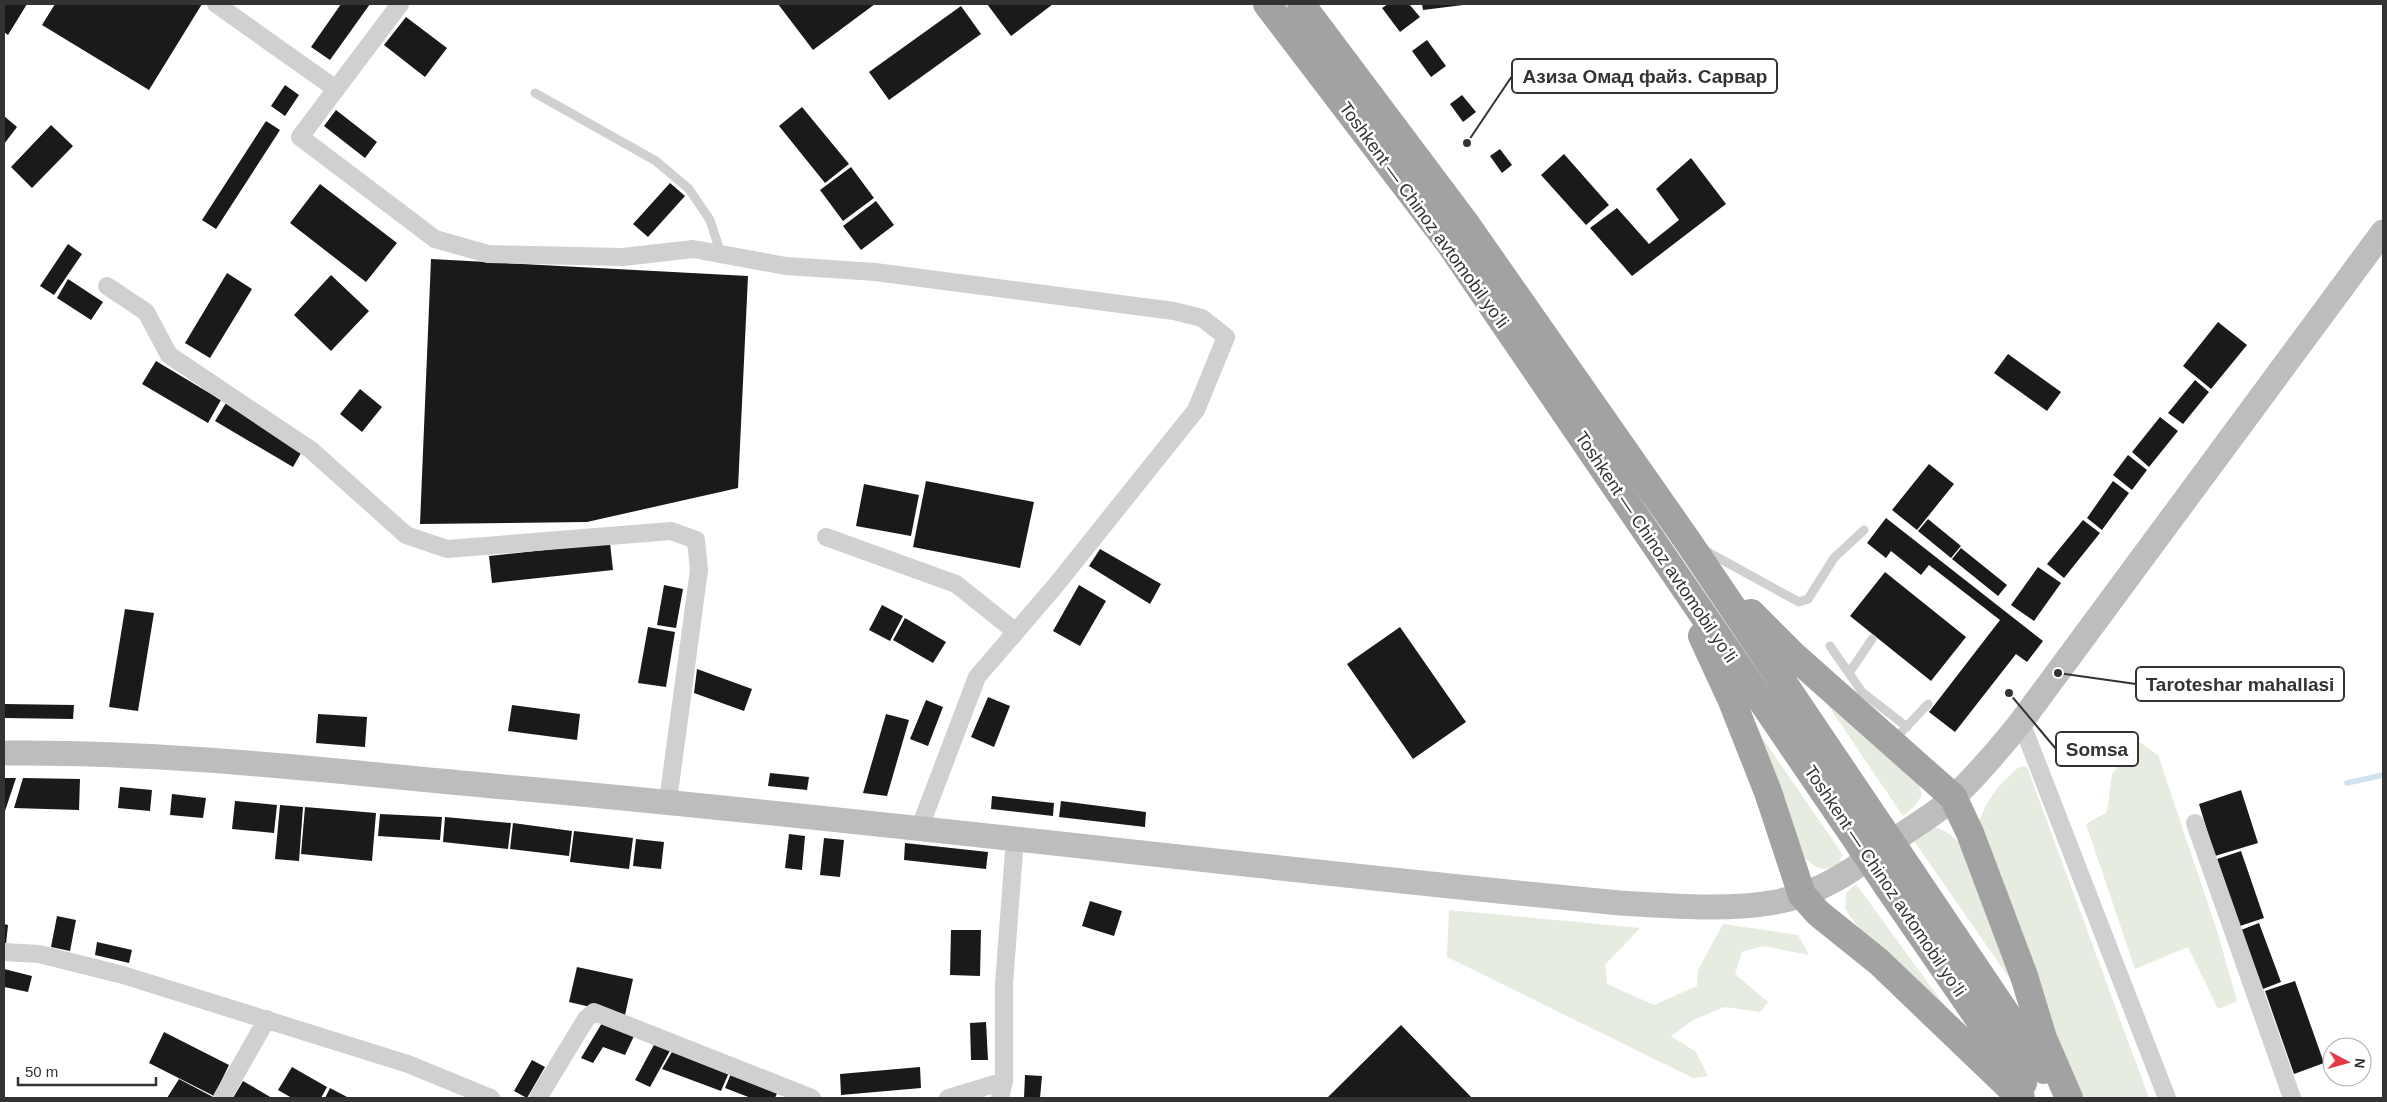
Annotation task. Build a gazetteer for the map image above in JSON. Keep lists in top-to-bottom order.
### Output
{
  "streets": {
    "highway": ["Toshkent — Chinoz avtomobil yoʻli"]
  },
  "places": ["Азиза Омад файз. Сарвар", "Taroteshar mahallasi", "Somsa"],
  "scale_bar": "50 m",
  "north": "right"
}
